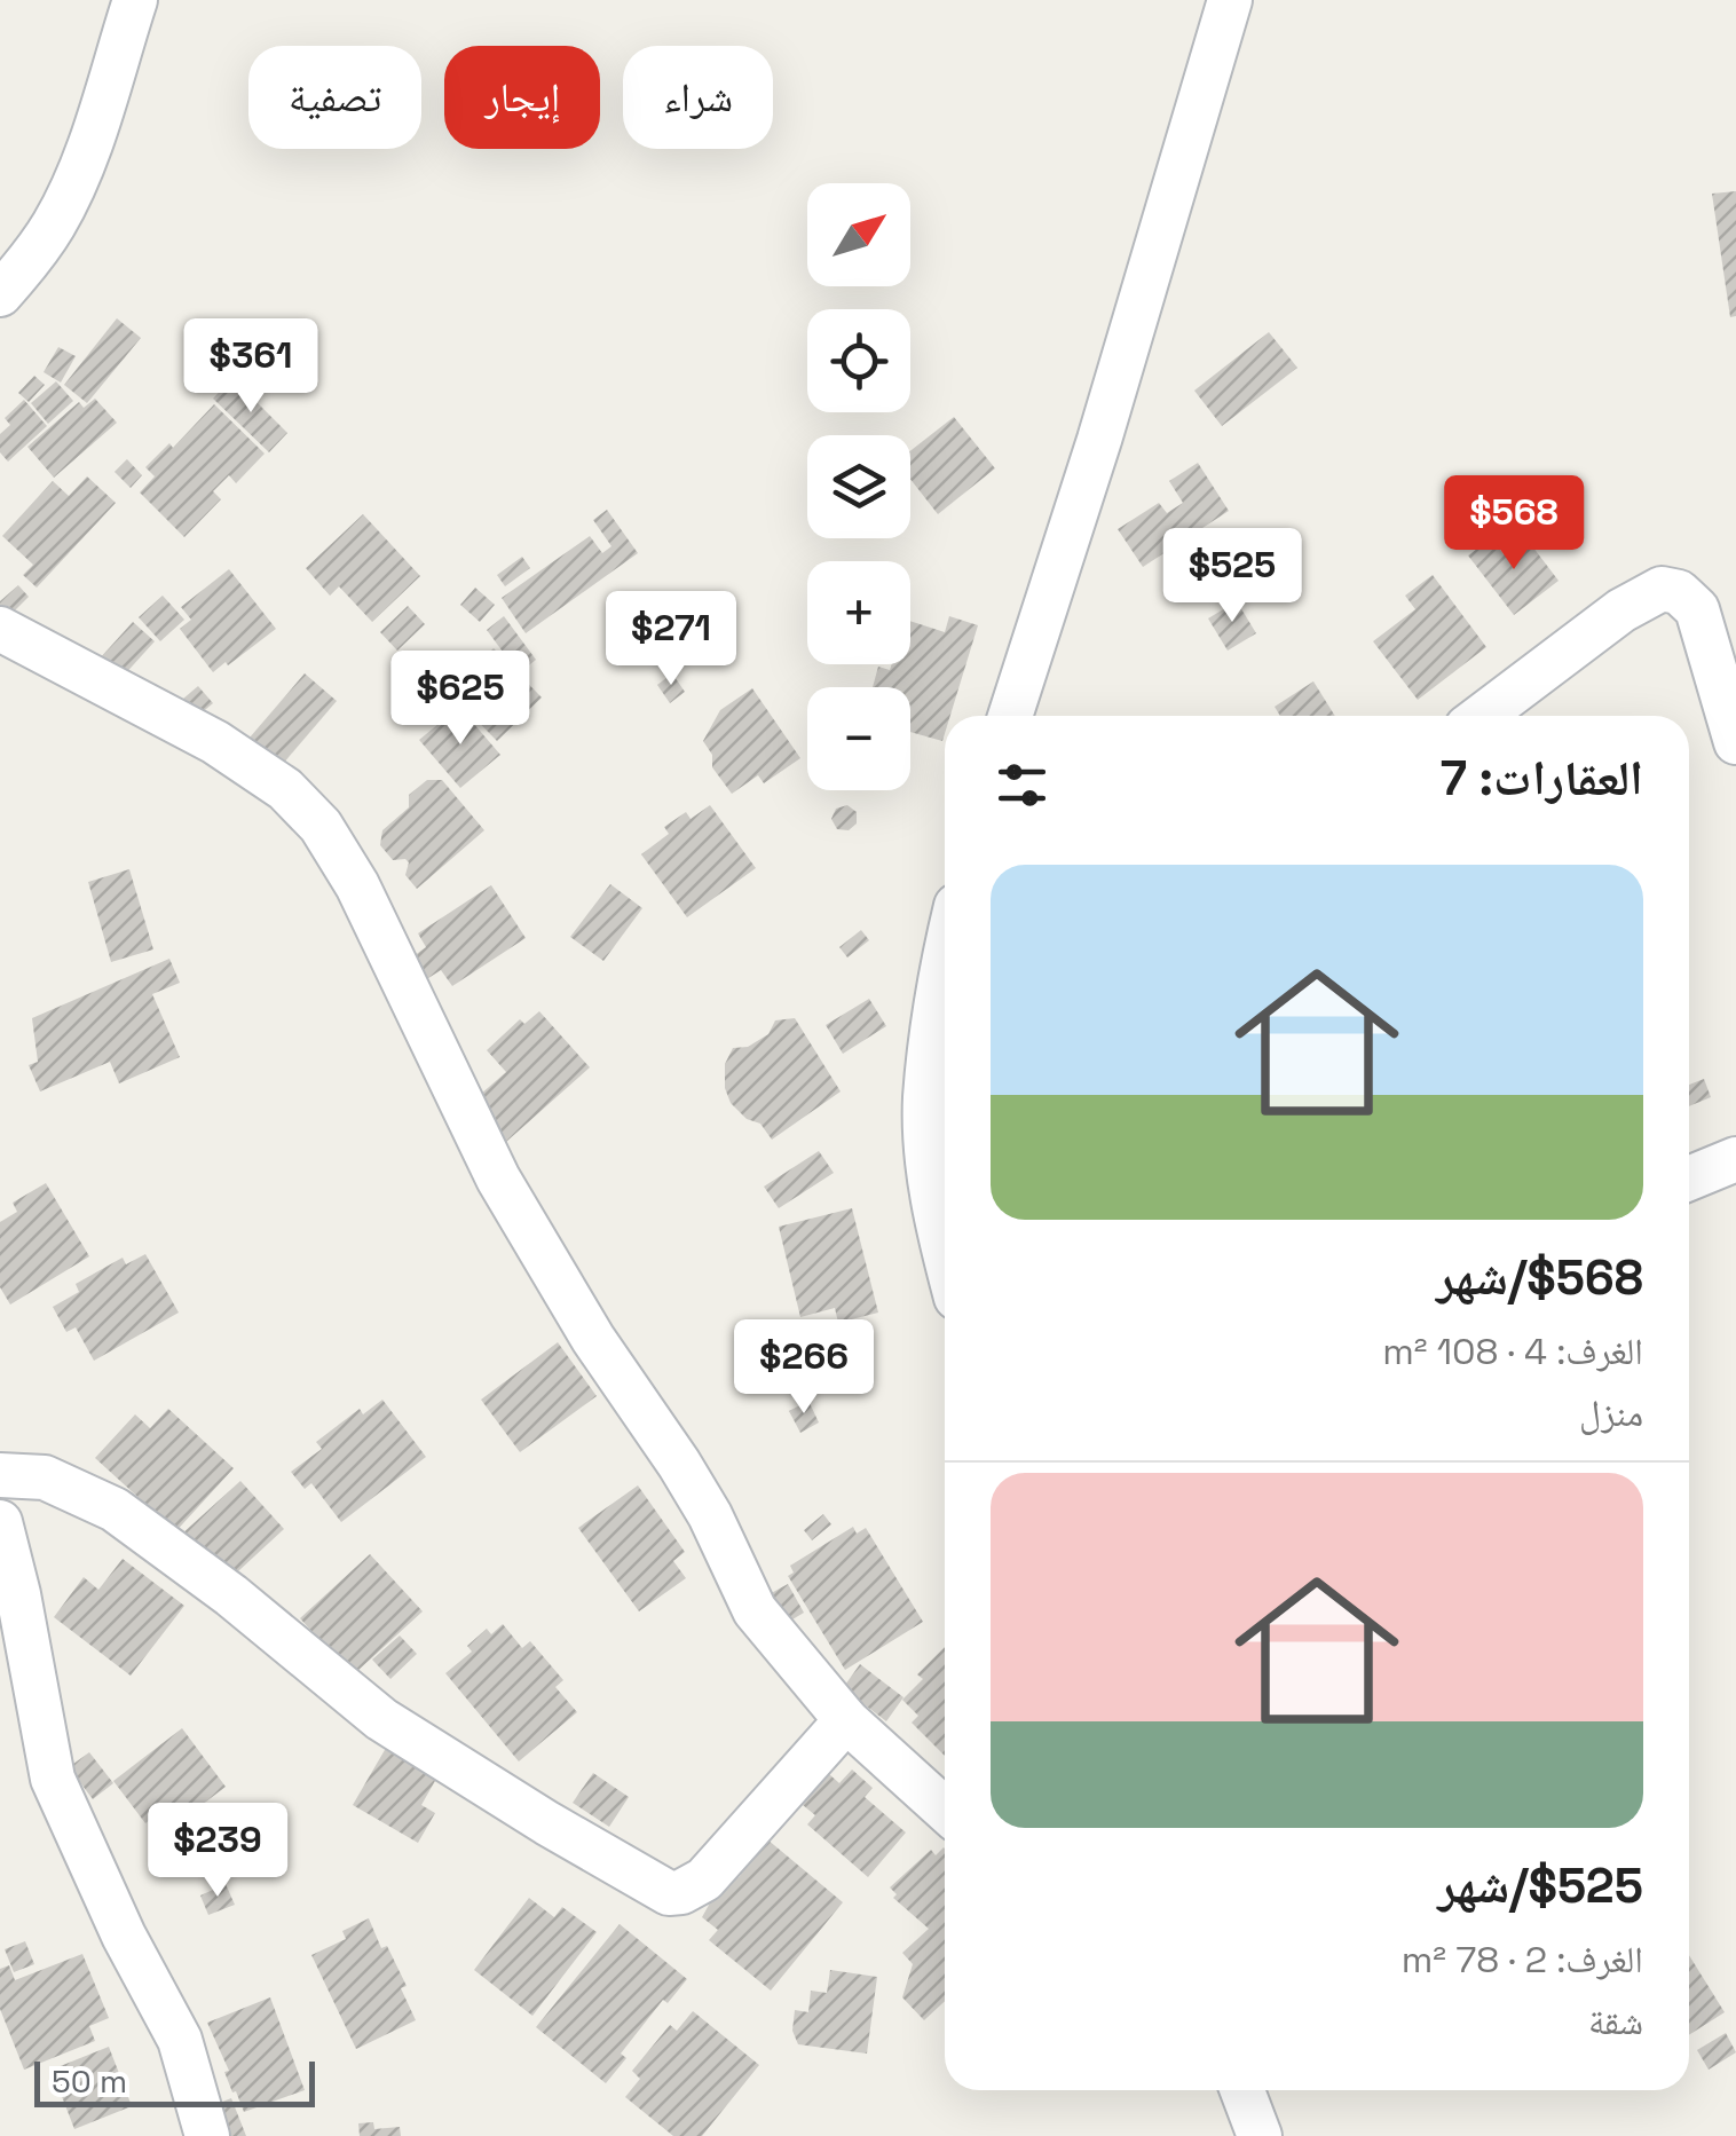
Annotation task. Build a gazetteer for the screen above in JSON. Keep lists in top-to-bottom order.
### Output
{
  "scale_bar": "50 m",
  "north": "top right",
  "page": {
    "chip": ["شراء", "إيجار", "تصفية"],
    "map_buttons": ["+", "−"],
    "price": [
      "$361",
      "$568",
      "$525",
      "$271",
      "$625",
      "$266",
      "$239"
    ],
    "heading": "العقارات: 7",
    "list": [
      {
        "name": "$568/شهر",
        "note": "الغرف: 4 · 108 m² · منزل"
      },
      {
        "name": "$525/شهر",
        "note": "الغرف: 2 · 78 m² · شقة"
      }
    ],
    "scale": "50 m"
  }
}
